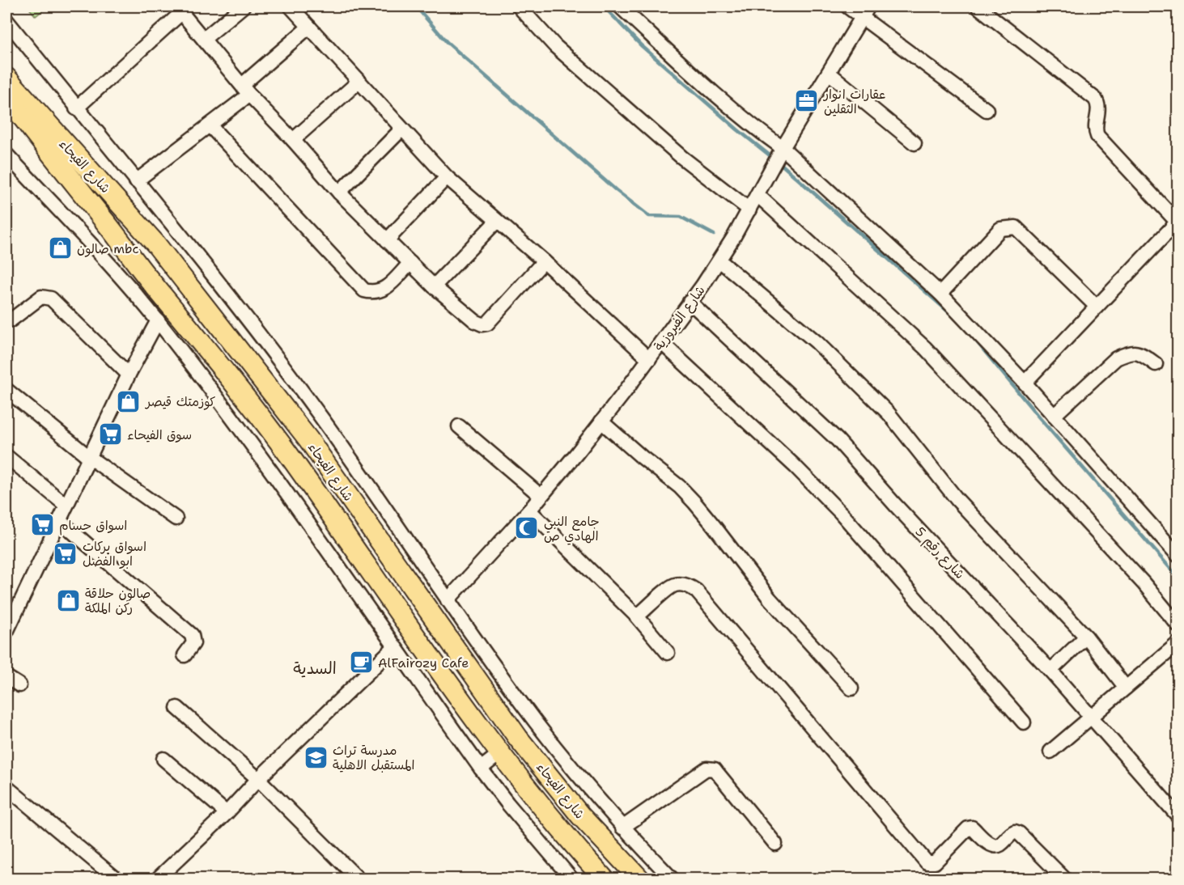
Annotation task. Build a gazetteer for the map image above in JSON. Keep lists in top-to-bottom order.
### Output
{
  "streets": {
    "highway": ["شارع الفيحاء"],
    "street": ["شارع الفيروزية", "شارع رقم 5"]
  },
  "crossings": [
    ["شارع الفيروزية", "شارع رقم 5"]
  ],
  "districts": ["السدية"],
  "places": {
    "office": ["عقارات انوار الثقلين"],
    "shop": ["صالون mbc", "كوزمتك قيصر", "صالون حلاقة ركن الملكة"],
    "supermarket": ["سوق الفيحاء", "اسواق حسام", "اسواق بركات ابو الفضل"],
    "mosque": ["جامع النبي الهادي ص"],
    "cafe": ["AlFairozy Cafe"],
    "school or university": ["مدرسة تراث المستقبل الاهلية"]
  }
}
